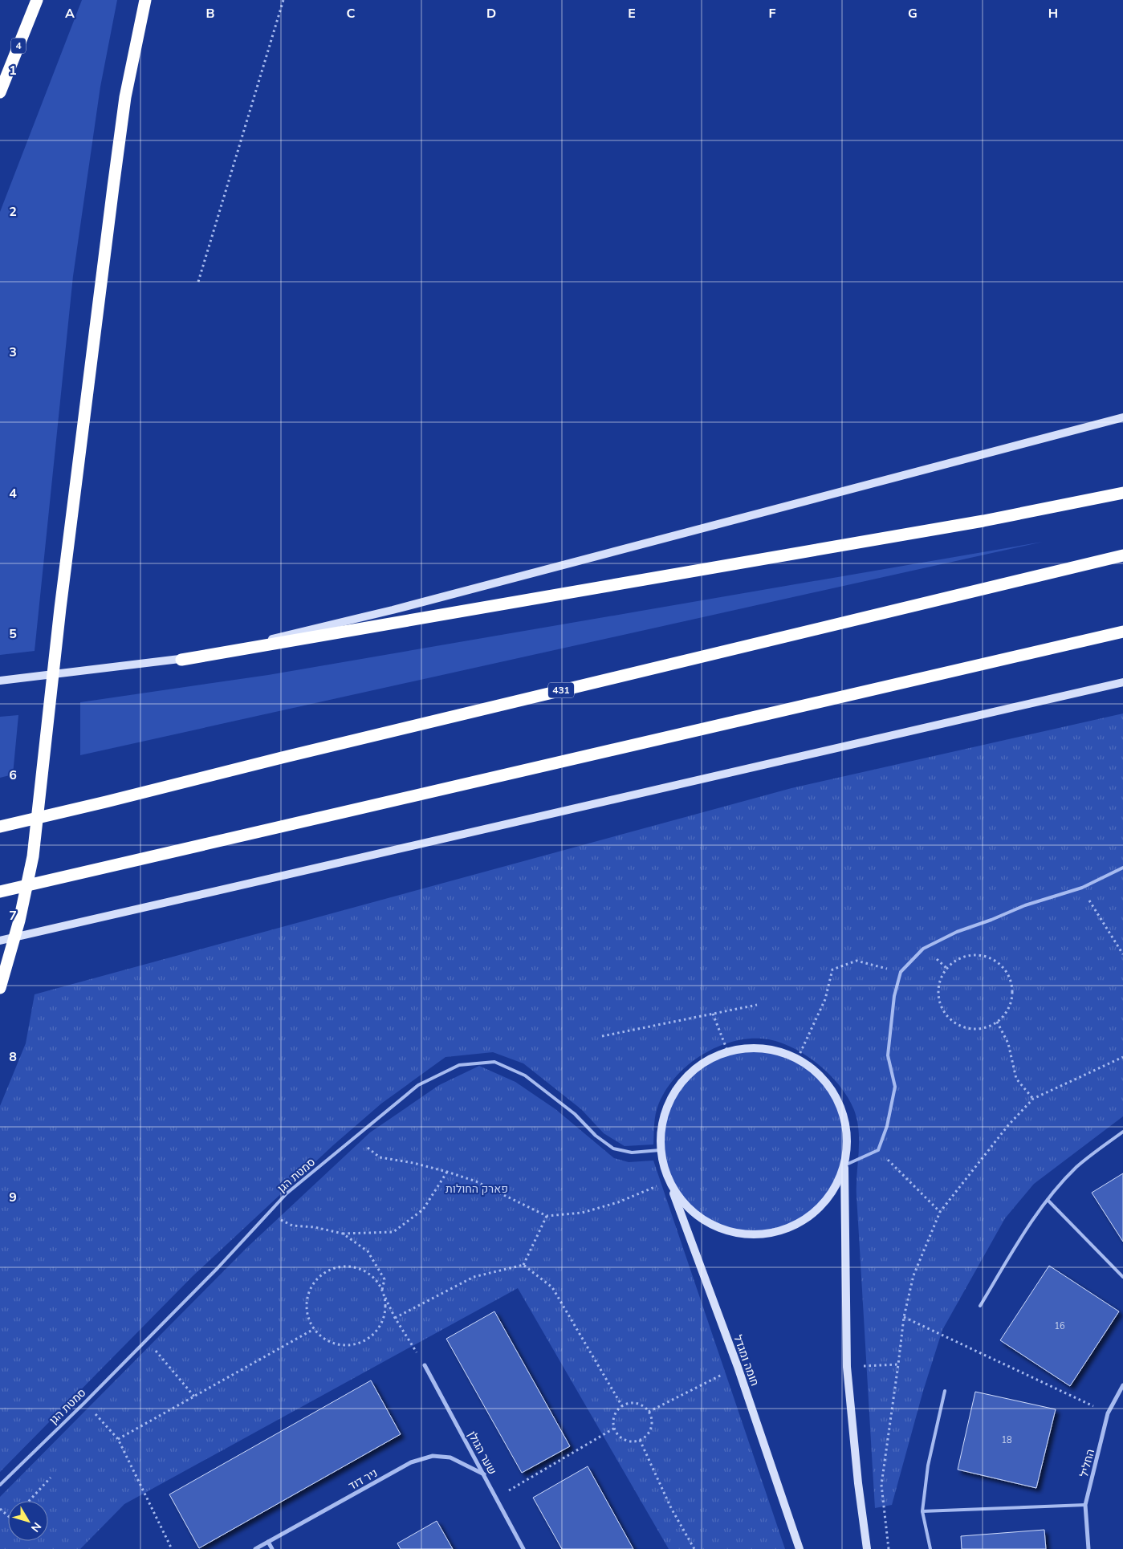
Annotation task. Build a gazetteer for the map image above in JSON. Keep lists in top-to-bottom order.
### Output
{
  "streets": {
    "highway": ["4", "431"],
    "main road": ["חומה ומגדל"],
    "street": ["שער הגולן", "החליל", "ניר דוד"],
    "lane": ["סמטת הגן"]
  },
  "crossings": [
    ["סמטת הגן", "חומה ומגדל"],
    ["שער הגולן", "ניר דוד"]
  ],
  "parks": ["פארק החולות"],
  "house_numbers": ["16", "18"],
  "north": "bottom right",
  "grid": {
    "columns": [
      "A",
      "B",
      "C",
      "D",
      "E",
      "F",
      "G",
      "H"
    ],
    "rows": [
      "1",
      "2",
      "3",
      "4",
      "5",
      "6",
      "7",
      "8",
      "9"
    ]
  }
}
